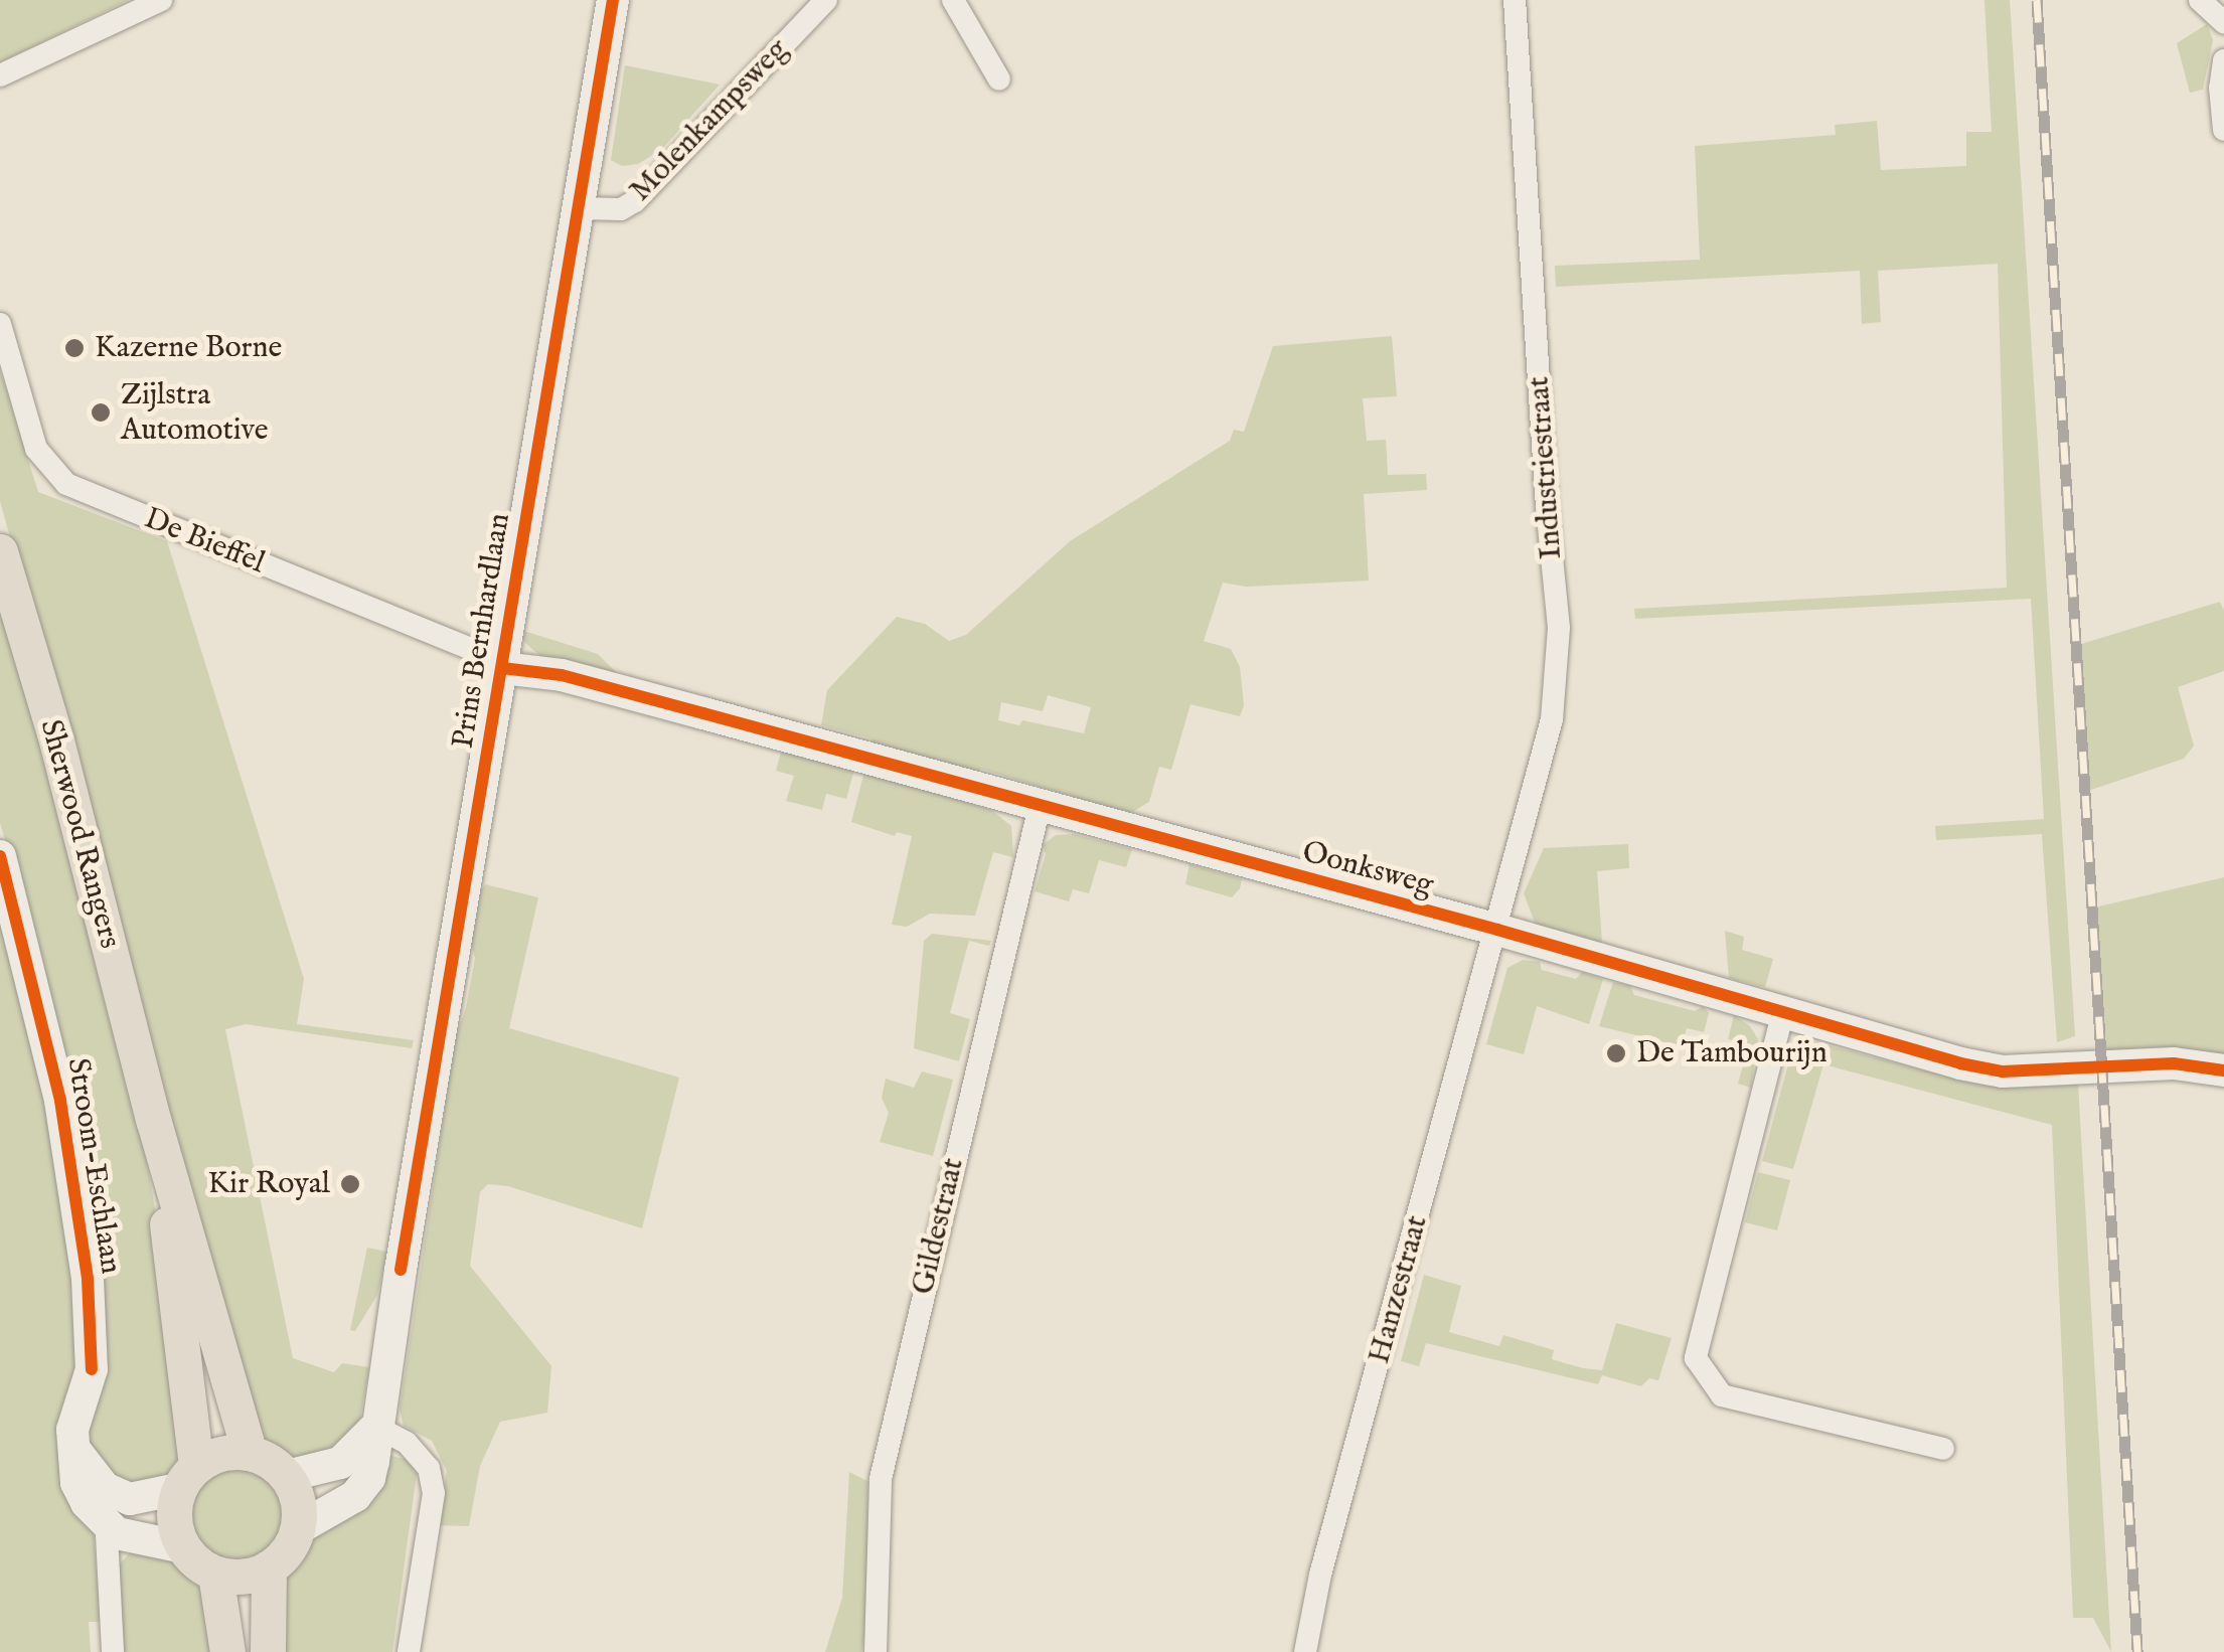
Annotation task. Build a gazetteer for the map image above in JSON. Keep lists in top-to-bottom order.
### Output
{
  "streets": {
    "main road": [
      "Prins Bernhardlaan",
      "Sherwood Rangers",
      "Oonksweg",
      "Stroom-Eschlaan"
    ],
    "street": [
      "Molenkampsweg",
      "Industriestraat",
      "De Bieffel",
      "Gildestraat",
      "Hanzestraat"
    ]
  },
  "crossings": [
    ["Molenkampsweg", "Prins Bernhardlaan"],
    ["Industriestraat", "Oonksweg"],
    ["Industriestraat", "Hanzestraat"],
    ["De Bieffel", "Prins Bernhardlaan"],
    ["De Bieffel", "Oonksweg"],
    ["Prins Bernhardlaan", "Sherwood Rangers"],
    ["Prins Bernhardlaan", "Oonksweg"],
    ["Oonksweg", "Gildestraat"],
    ["Oonksweg", "Hanzestraat"]
  ],
  "places": [
    "Kazerne Borne",
    "Zijlstra Automotive",
    "De Tambourijn",
    "Kir Royal"
  ]
}
